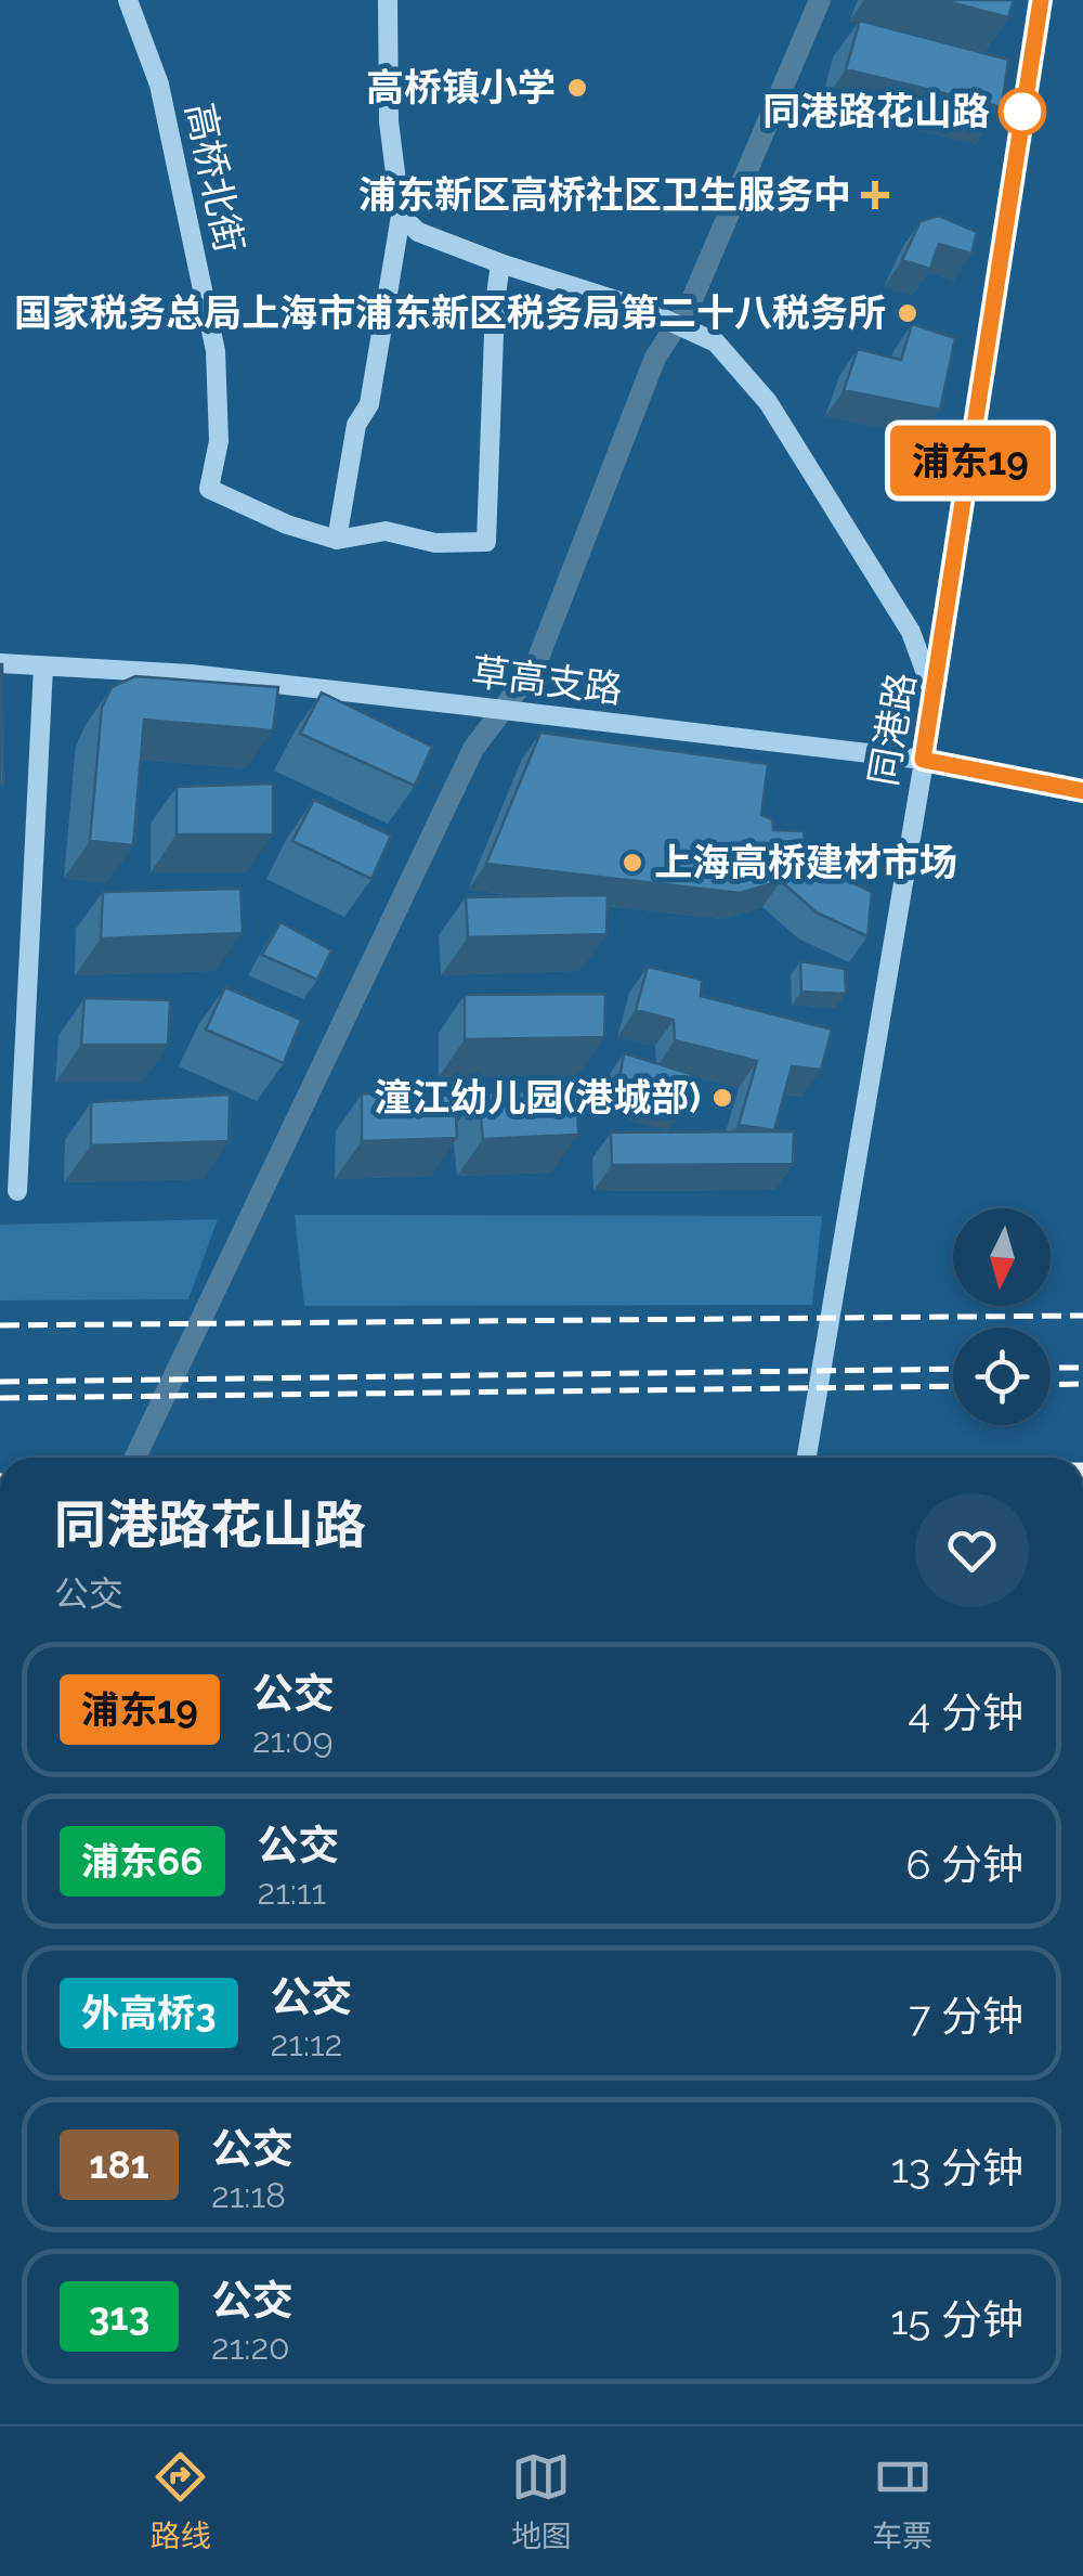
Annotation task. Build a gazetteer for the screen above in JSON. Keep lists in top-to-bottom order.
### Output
{
  "streets": {
    "street": ["高桥北街", "草高支路", "同港路"]
  },
  "crossings": [
    ["草高支路", "同港路"]
  ],
  "places": {
    "other": [
      "高桥镇小学",
      "同港路花山路",
      "国家税务总局上海市浦东新区税务局第二十八税务所",
      "上海高桥建材市场",
      "潼江幼儿园(港城部)"
    ],
    "health": ["浦东新区高桥社区卫生服务中"]
  },
  "lines": ["bus line 浦东19"],
  "north": "bottom",
  "page": {
    "on_map": "浦东19",
    "heading": ["同港路花山路", "公交"],
    "list": [
      {
        "mark": "浦东19",
        "name": "公交",
        "note": "21:09",
        "value": "4 分钟"
      },
      {
        "mark": "浦东66",
        "name": "公交",
        "note": "21:11",
        "value": "6 分钟"
      },
      {
        "mark": "外高桥3",
        "name": "公交",
        "note": "21:12",
        "value": "7 分钟"
      },
      {
        "mark": "181",
        "name": "公交",
        "note": "21:18",
        "value": "13 分钟"
      },
      {
        "mark": "313",
        "name": "公交",
        "note": "21:20",
        "value": "15 分钟"
      }
    ],
    "tabs": ["路线", "地图", "车票"]
  }
}
